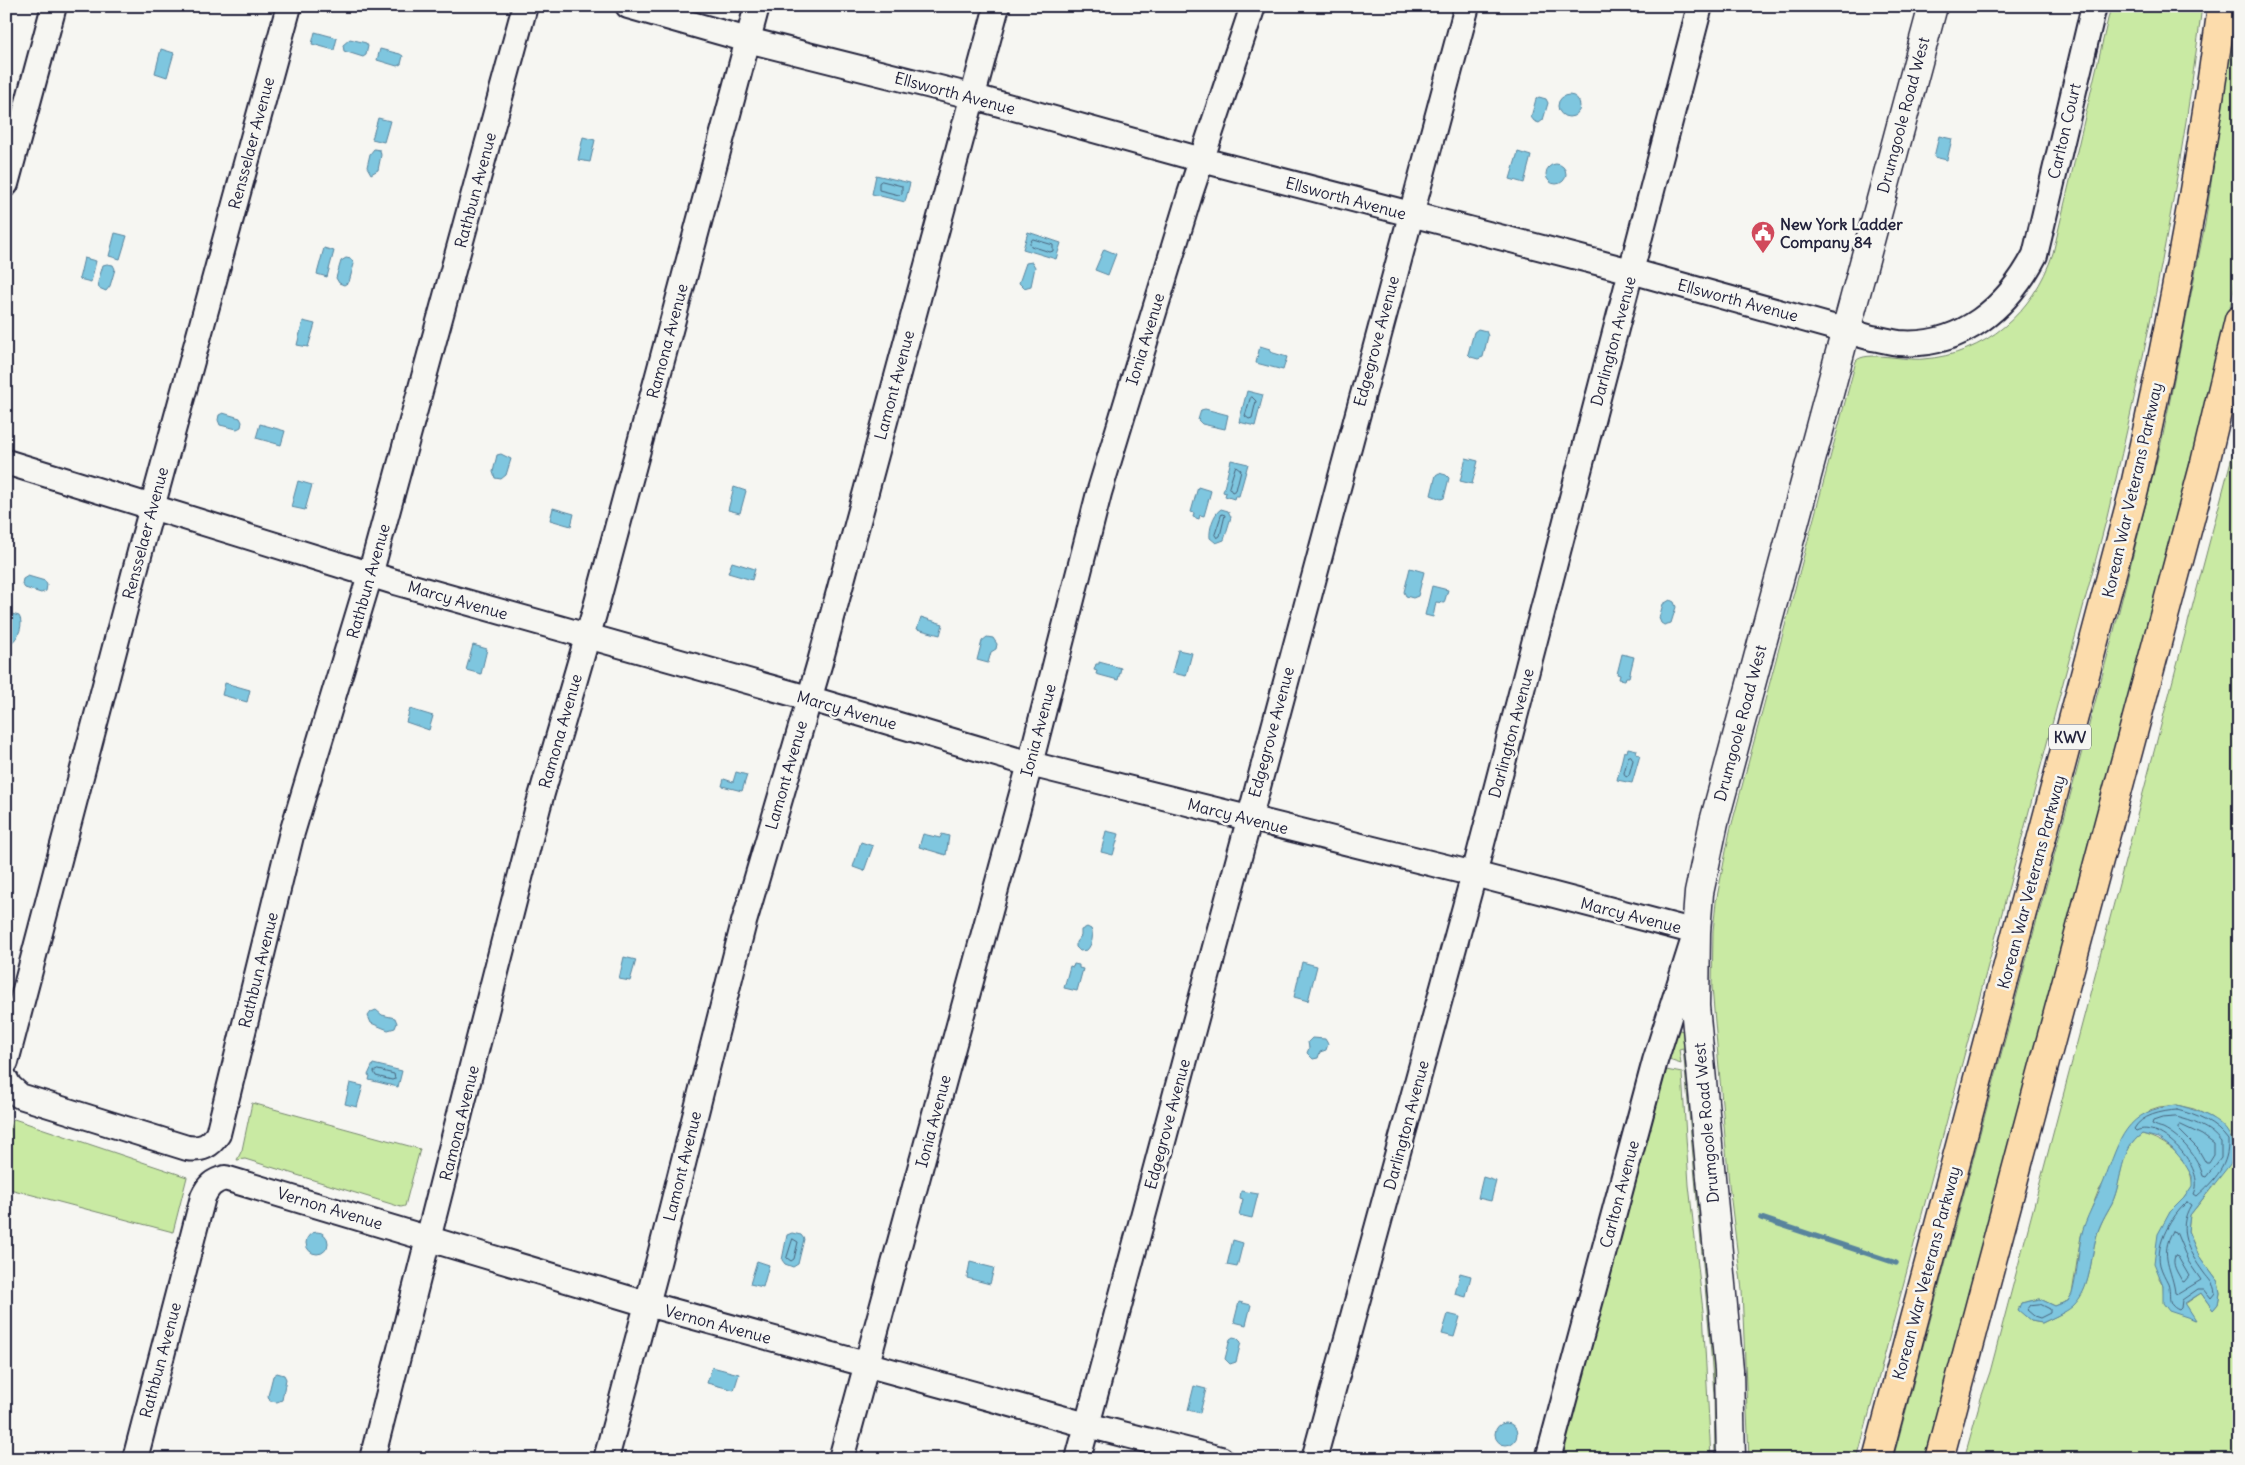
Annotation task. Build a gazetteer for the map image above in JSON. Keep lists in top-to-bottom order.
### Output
{
  "streets": {
    "highway": ["Korean War Veterans Parkway", "KWV"],
    "main road": ["Drumgoole Road West"],
    "street": [
      "Ellsworth Avenue",
      "Carlton Court",
      "Rensselaer Avenue",
      "Rathbun Avenue",
      "Ionia Avenue",
      "Ramona Avenue",
      "Edgegrove Avenue",
      "Darlington Avenue",
      "Lamont Avenue",
      "Marcy Avenue",
      "Carlton Avenue",
      "Vernon Avenue"
    ]
  },
  "crossings": [
    ["Ellsworth Avenue", "Drumgoole Road West"],
    ["Ellsworth Avenue", "Carlton Court"],
    ["Ellsworth Avenue", "Ionia Avenue"],
    ["Ellsworth Avenue", "Ramona Avenue"],
    ["Ellsworth Avenue", "Edgegrove Avenue"],
    ["Ellsworth Avenue", "Darlington Avenue"],
    ["Ellsworth Avenue", "Lamont Avenue"],
    ["Drumgoole Road West", "Marcy Avenue"],
    ["Drumgoole Road West", "Carlton Avenue"],
    ["Rensselaer Avenue", "Marcy Avenue"],
    ["Rathbun Avenue", "Marcy Avenue"],
    ["Rathbun Avenue", "Vernon Avenue"],
    ["Ionia Avenue", "Marcy Avenue"],
    ["Ionia Avenue", "Vernon Avenue"],
    ["Ramona Avenue", "Marcy Avenue"],
    ["Ramona Avenue", "Vernon Avenue"],
    ["Edgegrove Avenue", "Marcy Avenue"],
    ["Edgegrove Avenue", "Vernon Avenue"],
    ["Darlington Avenue", "Marcy Avenue"],
    ["Lamont Avenue", "Marcy Avenue"],
    ["Lamont Avenue", "Vernon Avenue"],
    ["Marcy Avenue", "Carlton Avenue"]
  ],
  "places": {
    "public building": ["New York Ladder Company 84"]
  }
}
